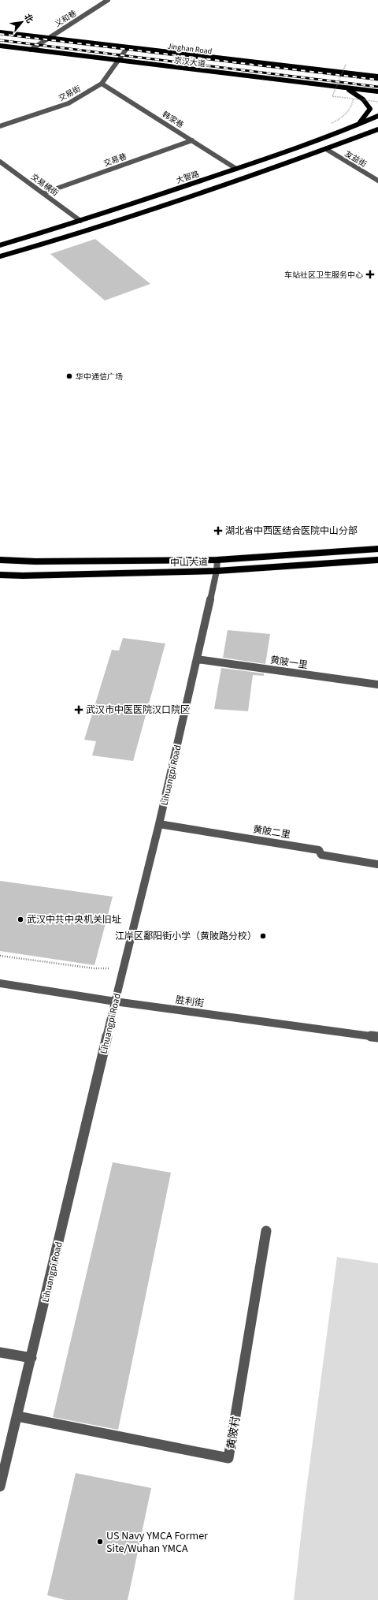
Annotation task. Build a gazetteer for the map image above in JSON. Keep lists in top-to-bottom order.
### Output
{
  "streets": {
    "main road": [
      "Jinghan Road",
      "京汉大道",
      "大智路",
      "中山大道"
    ],
    "street": [
      "义和巷",
      "交易街",
      "韩家巷",
      "友益街",
      "交易巷",
      "交易横街",
      "黄陂一里",
      "Lihuangpi Road",
      "黄陂二里",
      "胜利街",
      "黄陂村"
    ]
  },
  "crossings": [
    ["义和巷", "Jinghan Road"],
    ["义和巷", "京汉大道"],
    ["Jinghan Road", "交易街"],
    ["京汉大道", "交易街"],
    ["交易街", "韩家巷"],
    ["韩家巷", "交易巷"],
    ["韩家巷", "大智路"],
    ["交易巷", "交易横街"],
    ["大智路", "交易横街"],
    ["中山大道", "Lihuangpi Road"],
    ["黄陂一里", "Lihuangpi Road"],
    ["Lihuangpi Road", "黄陂二里"],
    ["Lihuangpi Road", "胜利街"],
    ["Lihuangpi Road", "黄陂村"]
  ],
  "places": {
    "health": ["车站社区卫生服务中心", "湖北省中西医结合医院中山分部", "武汉市中医医院汉口院区"],
    "other": [
      "华中通信广场",
      "武汉中共中央机关旧址",
      "江岸区鄱阳街小学（黄陂路分校）",
      "US Navy YMCA Former Site/Wuhan YMCA"
    ]
  },
  "north": "top right"
}
